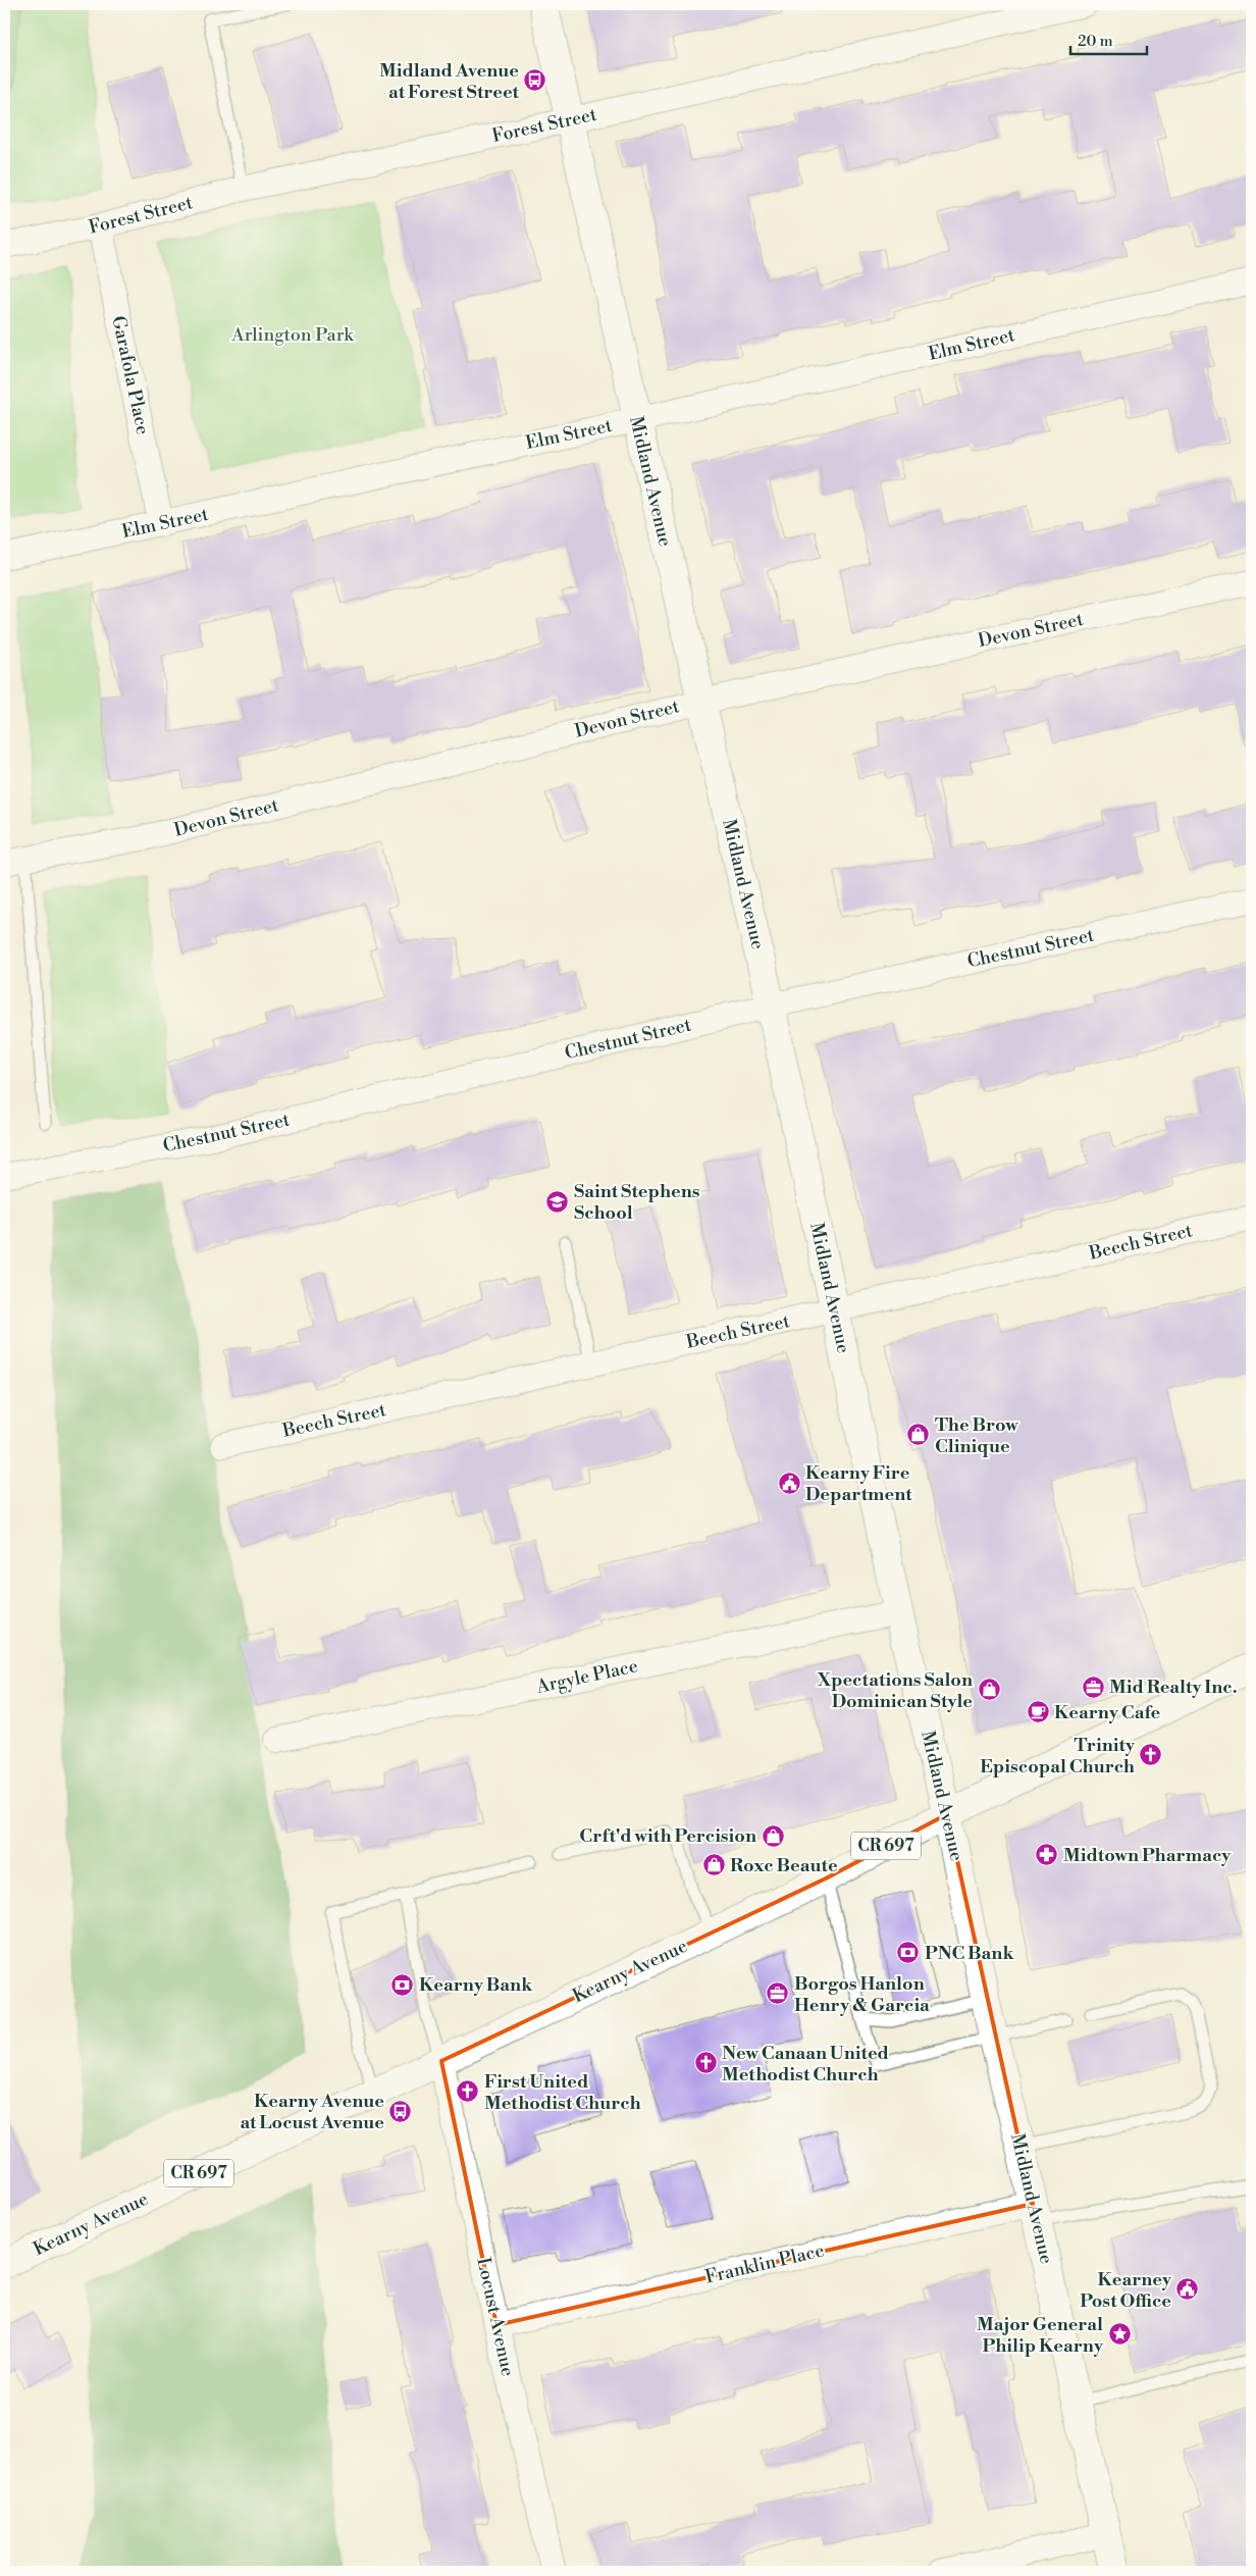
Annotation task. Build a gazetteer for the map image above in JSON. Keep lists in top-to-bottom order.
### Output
{
  "streets": {
    "street": [
      "Forest Street",
      "Elm Street",
      "Garafola Place",
      "Midland Avenue",
      "Devon Street",
      "Chestnut Street",
      "Beech Street",
      "Argyle Place",
      "CR 697",
      "Kearny Avenue",
      "Franklin Place",
      "Locust Avenue"
    ]
  },
  "crossings": [
    ["Forest Street", "Garafola Place"],
    ["Forest Street", "Midland Avenue"],
    ["Elm Street", "Garafola Place"],
    ["Elm Street", "Midland Avenue"],
    ["Midland Avenue", "Devon Street"],
    ["Midland Avenue", "Chestnut Street"],
    ["Midland Avenue", "Beech Street"],
    ["Midland Avenue", "Argyle Place"],
    ["Midland Avenue", "Kearny Avenue"],
    ["Midland Avenue", "Franklin Place"],
    ["Kearny Avenue", "Locust Avenue"],
    ["Franklin Place", "Locust Avenue"]
  ],
  "parks": ["Arlington Park"],
  "places": {
    "bus stop": ["Midland Avenue at Forest Street", "Kearny Avenue at Locust Avenue"],
    "school or university": ["Saint Stephens School"],
    "shop": [
      "The Brow Clinique",
      "Xpectations Salon Dominican Style",
      "Crft'd with Percision",
      "Roxc Beaute"
    ],
    "public building": ["Kearny Fire Department", "Kearney Post Office"],
    "office": ["Mid Realty Inc.", "Borgos Hanlon Henry & Garcia"],
    "cafe": ["Kearny Cafe"],
    "church": ["Trinity Episcopal Church", "New Canaan United Methodist Church", "First United Methodist Church"],
    "pharmacy": ["Midtown Pharmacy"],
    "bank": ["PNC Bank", "Kearny Bank"],
    "place": ["Major General Philip Kearny"]
  },
  "scale_bar": "20 m"
}
